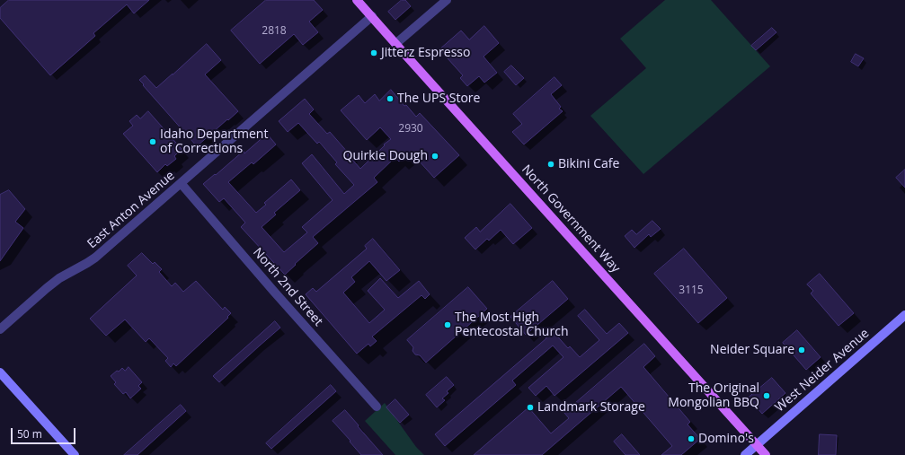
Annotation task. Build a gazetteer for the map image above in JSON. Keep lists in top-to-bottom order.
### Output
{
  "streets": {
    "main road": ["North Government Way", "West Neider Avenue"],
    "street": ["East Anton Avenue", "North 2nd Street"]
  },
  "crossings": [
    ["East Anton Avenue", "North Government Way"],
    ["East Anton Avenue", "North 2nd Street"],
    ["North Government Way", "West Neider Avenue"]
  ],
  "places": [
    "Jitterz Espresso",
    "The UPS Store",
    "Idaho Department of Corrections",
    "Quirkie Dough",
    "Bikini Cafe",
    "The Most High Pentecostal Church",
    "Neider Square",
    "The Original Mongolian BBQ",
    "Landmark Storage",
    "Domino's"
  ],
  "house_numbers": ["2818", "2930", "3115"],
  "scale_bar": "50 m"
}
